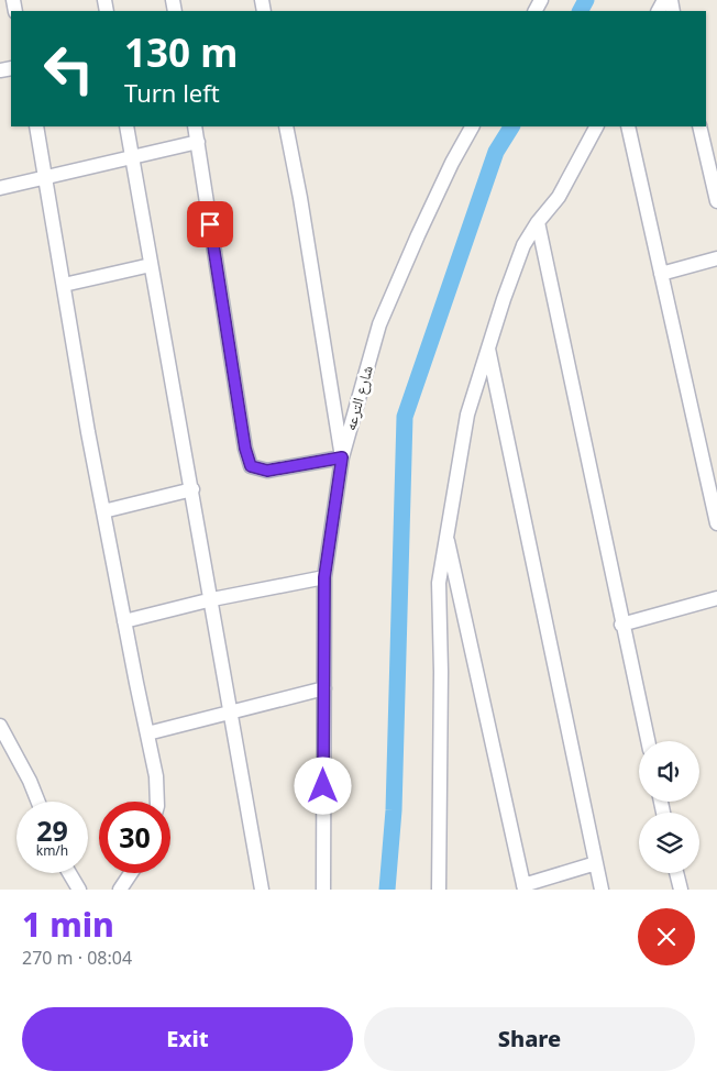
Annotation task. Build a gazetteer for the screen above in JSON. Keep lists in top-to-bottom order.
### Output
{
  "streets": {
    "street": ["شارع الترعه"]
  },
  "page": {
    "turn": ["130 m", "Turn left"],
    "speed": "29 km/h",
    "limit": "30",
    "heading": ["1 min", "270 m · 08:04"],
    "buttons": ["Exit", "Share"]
  }
}
